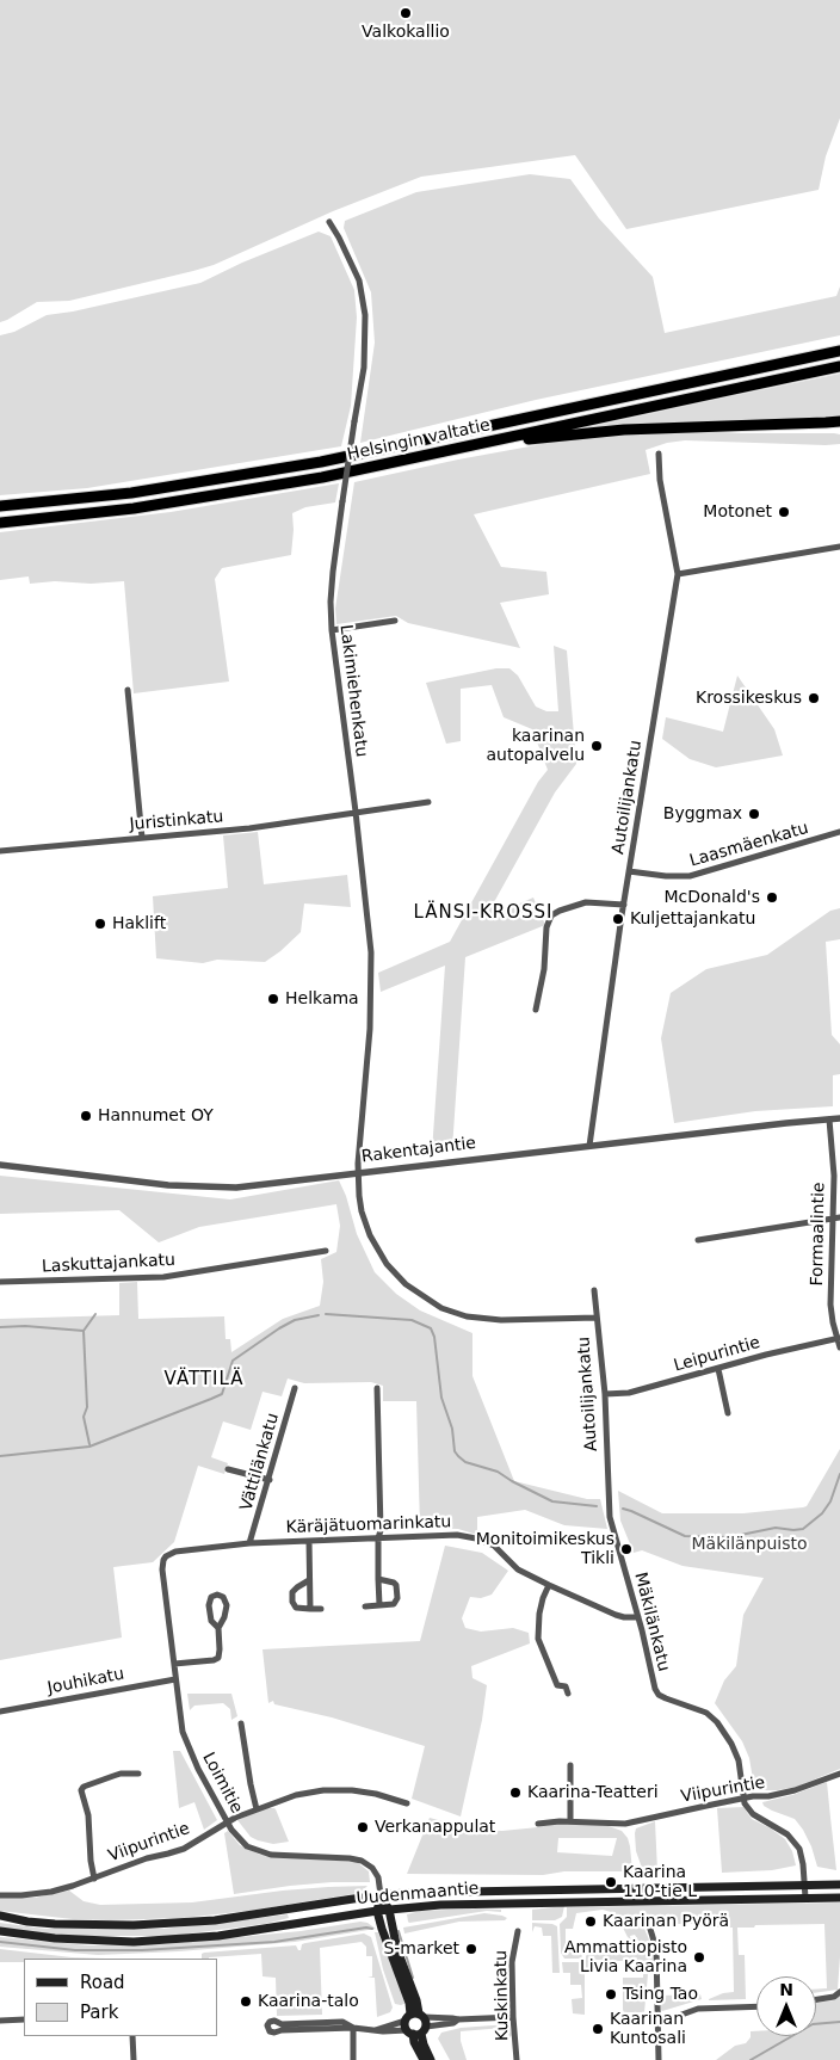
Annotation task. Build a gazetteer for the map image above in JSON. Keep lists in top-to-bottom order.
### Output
{
  "streets": {
    "highway": ["Helsingin valtatie"],
    "main road": ["Uudenmaantie"],
    "street": [
      "Lakimiehenkatu",
      "Autoilijankatu",
      "Juristinkatu",
      "Laasmäenkatu",
      "Rakentajantie",
      "Formaalintie",
      "Laskuttajankatu",
      "Leipurintie",
      "Vättilänkatu",
      "Käräjätuomarinkatu",
      "Mäkilänkatu",
      "Jouhikatu",
      "Loimitie",
      "Viipurintie",
      "Kuskinkatu"
    ]
  },
  "crossings": [
    ["Lakimiehenkatu", "Autoilijankatu"],
    ["Lakimiehenkatu", "Juristinkatu"],
    ["Lakimiehenkatu", "Rakentajantie"],
    ["Autoilijankatu", "Laasmäenkatu"],
    ["Autoilijankatu", "Rakentajantie"],
    ["Autoilijankatu", "Leipurintie"],
    ["Autoilijankatu", "Mäkilänkatu"],
    ["Rakentajantie", "Formaalintie"],
    ["Formaalintie", "Leipurintie"],
    ["Vättilänkatu", "Käräjätuomarinkatu"],
    ["Käräjätuomarinkatu", "Mäkilänkatu"],
    ["Käräjätuomarinkatu", "Loimitie"],
    ["Mäkilänkatu", "Viipurintie"],
    ["Jouhikatu", "Loimitie"],
    ["Loimitie", "Viipurintie"],
    ["Loimitie", "Uudenmaantie"]
  ],
  "districts": ["LÄNSI-KROSSI", "VÄTTILÄ"],
  "parks": ["Mäkilänpuisto"],
  "places": [
    "Valkokallio",
    "Motonet",
    "Krossikeskus",
    "kaarinan autopalvelu",
    "Byggmax",
    "McDonald's",
    "Kuljettajankatu",
    "Haklift",
    "Helkama",
    "Hannumet OY",
    "Monitoimikeskus Tikli",
    "Kaarina-Teatteri",
    "Verkanappulat",
    "Kaarina 110-tie L",
    "Kaarinan Pyörä",
    "S-market",
    "Ammattiopisto Livia Kaarina",
    "Tsing Tao",
    "Kaarina-talo",
    "Kaarinan Kuntosali"
  ],
  "legend": ["Road", "Park"],
  "north": "top"
}
